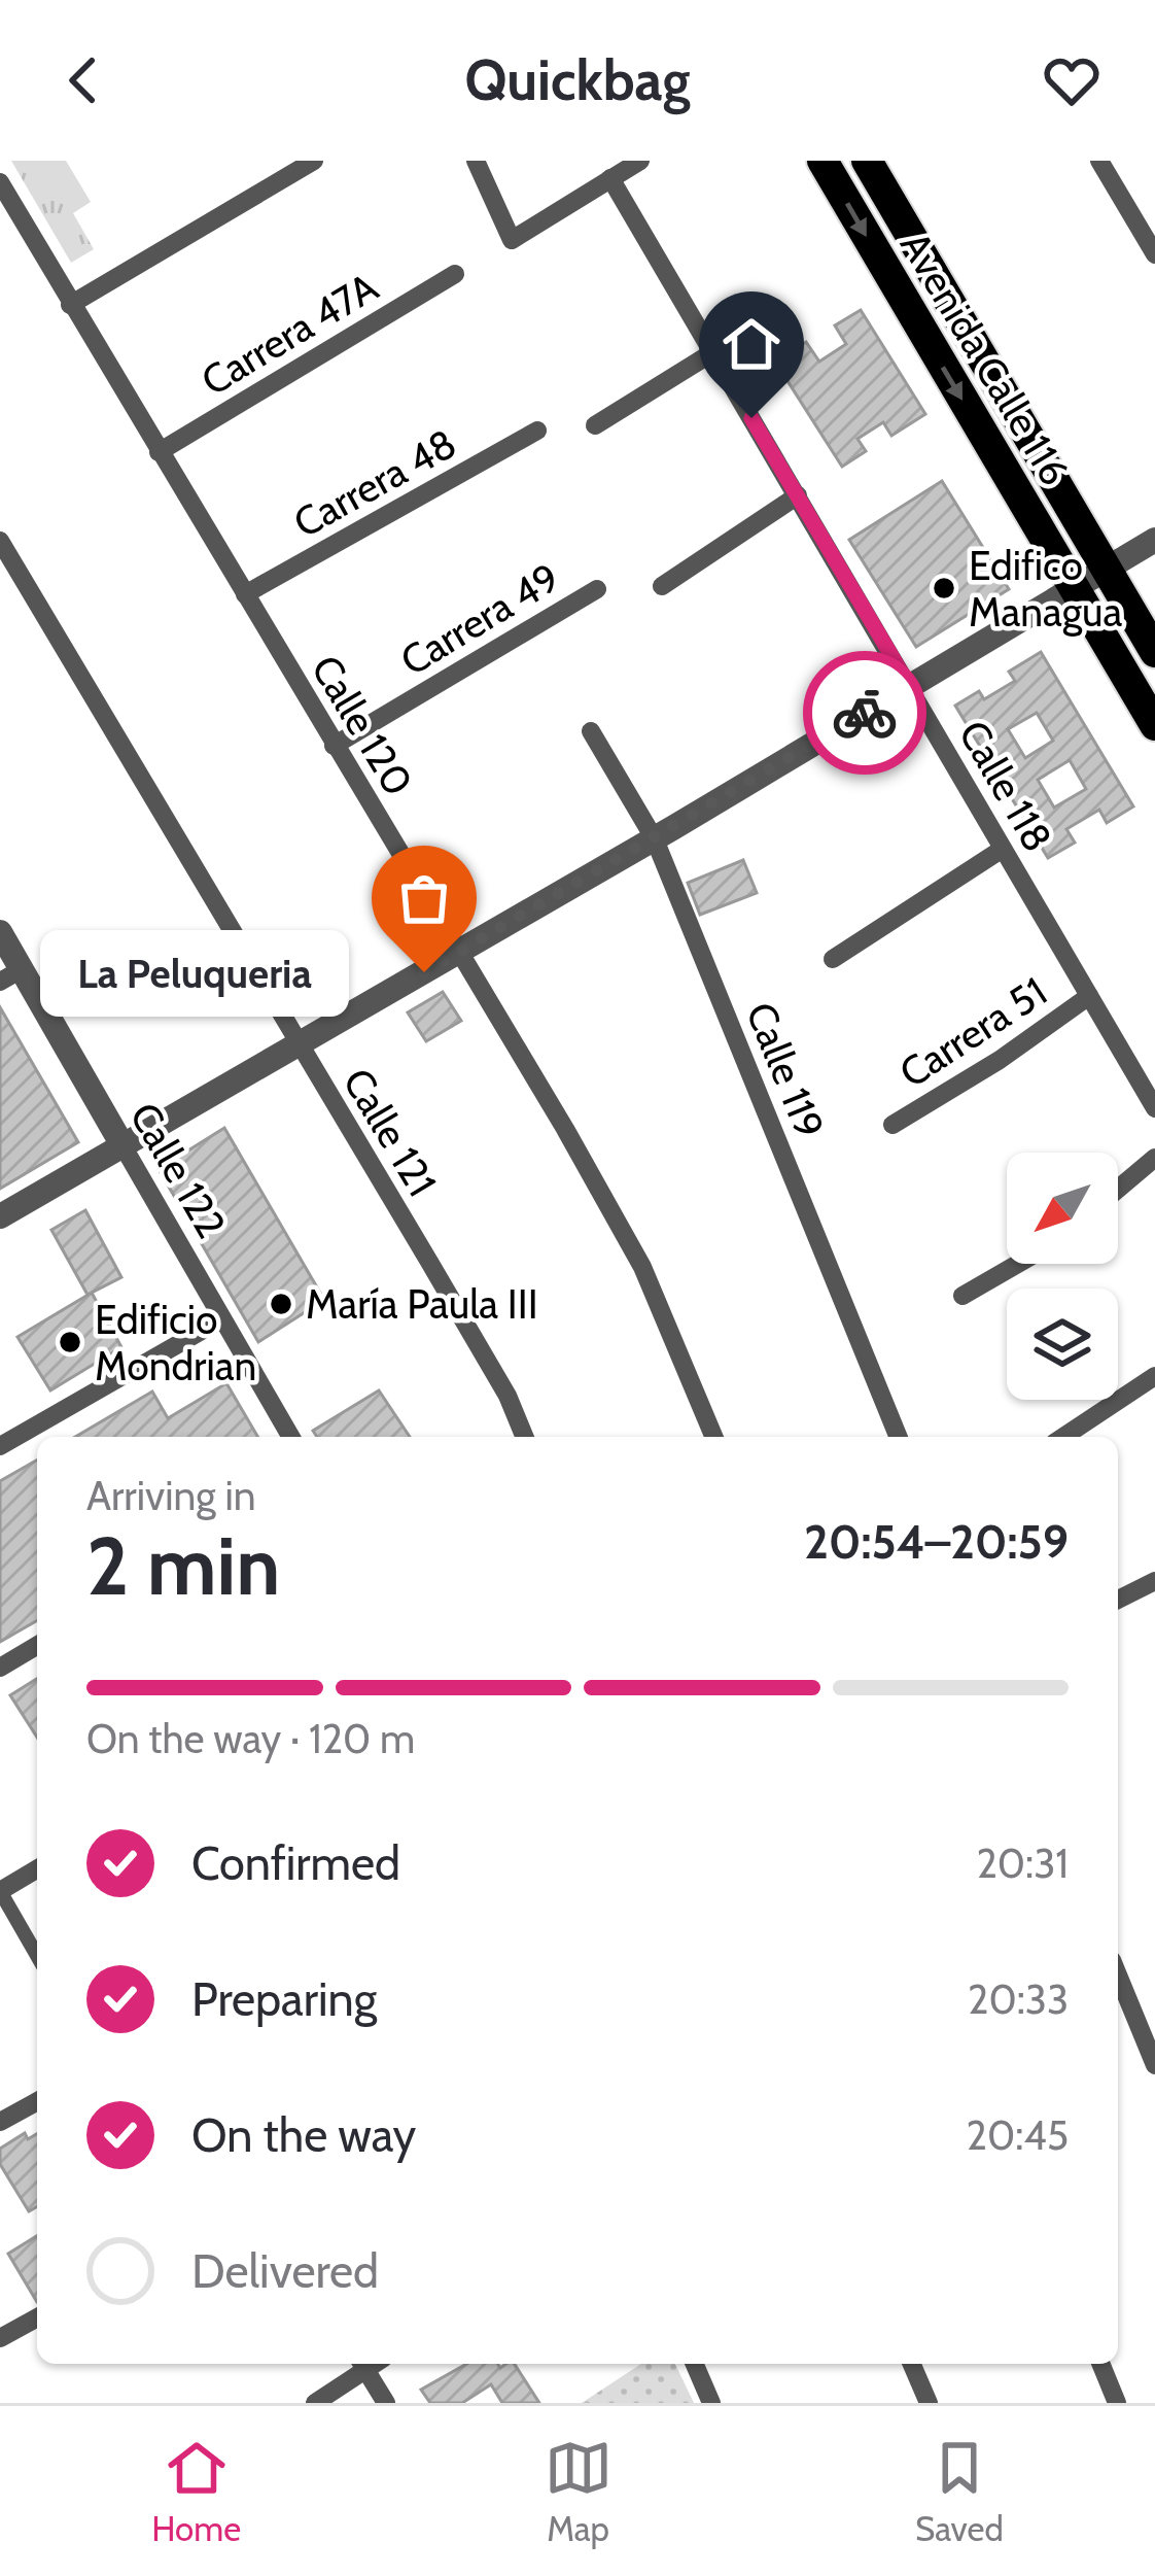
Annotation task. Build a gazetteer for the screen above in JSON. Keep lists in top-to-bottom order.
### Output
{
  "streets": {
    "main road": ["Avenida Calle 116"],
    "street": [
      "Carrera 47A",
      "Carrera 48",
      "Carrera 49",
      "Calle 120",
      "Calle 118",
      "Carrera 51",
      "Calle 119",
      "Calle 121",
      "Calle 122"
    ]
  },
  "crossings": [
    ["Carrera 47A", "Calle 120"],
    ["Carrera 48", "Calle 120"],
    ["Carrera 49", "Calle 120"],
    ["Calle 118", "Carrera 51"]
  ],
  "places": [
    "Edifico Managua",
    "La Peluqueria",
    "María Paula III",
    "Edificio Mondrian"
  ],
  "north": "bottom left",
  "page": {
    "header": "Quickbag",
    "bubble": "La Peluqueria",
    "heading": ["2 min", "Arriving in", "20:54–20:59"],
    "bar": "On the way · 120 m",
    "list": [
      ["Confirmed", "20:31"],
      ["Preparing", "20:33"],
      ["On the way", "20:45"],
      "Delivered"
    ],
    "tabs": ["Home", "Map", "Saved"]
  }
}
